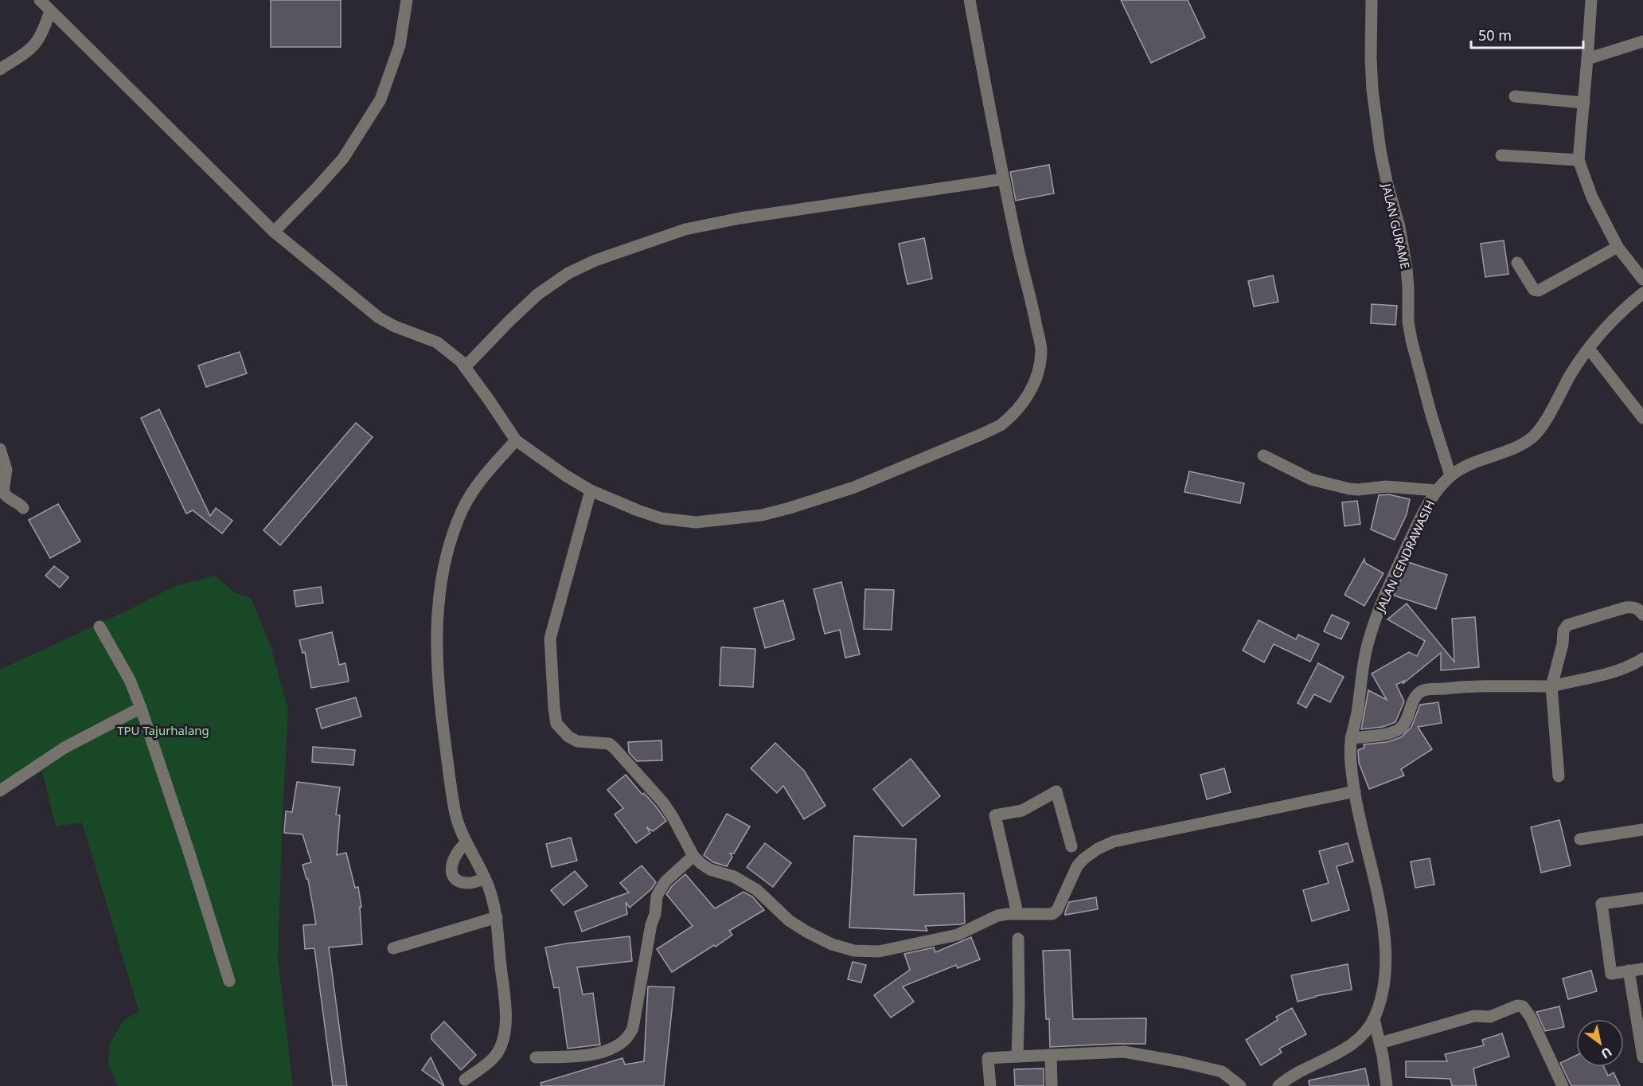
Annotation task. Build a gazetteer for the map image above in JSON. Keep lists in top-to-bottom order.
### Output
{
  "streets": {
    "street": ["JALAN GURAME", "JALAN CENDRAWASIH"]
  },
  "crossings": [
    ["JALAN GURAME", "JALAN CENDRAWASIH"]
  ],
  "parks": ["TPU Tajurhalang"],
  "scale_bar": "50 m",
  "north": "bottom right"
}
